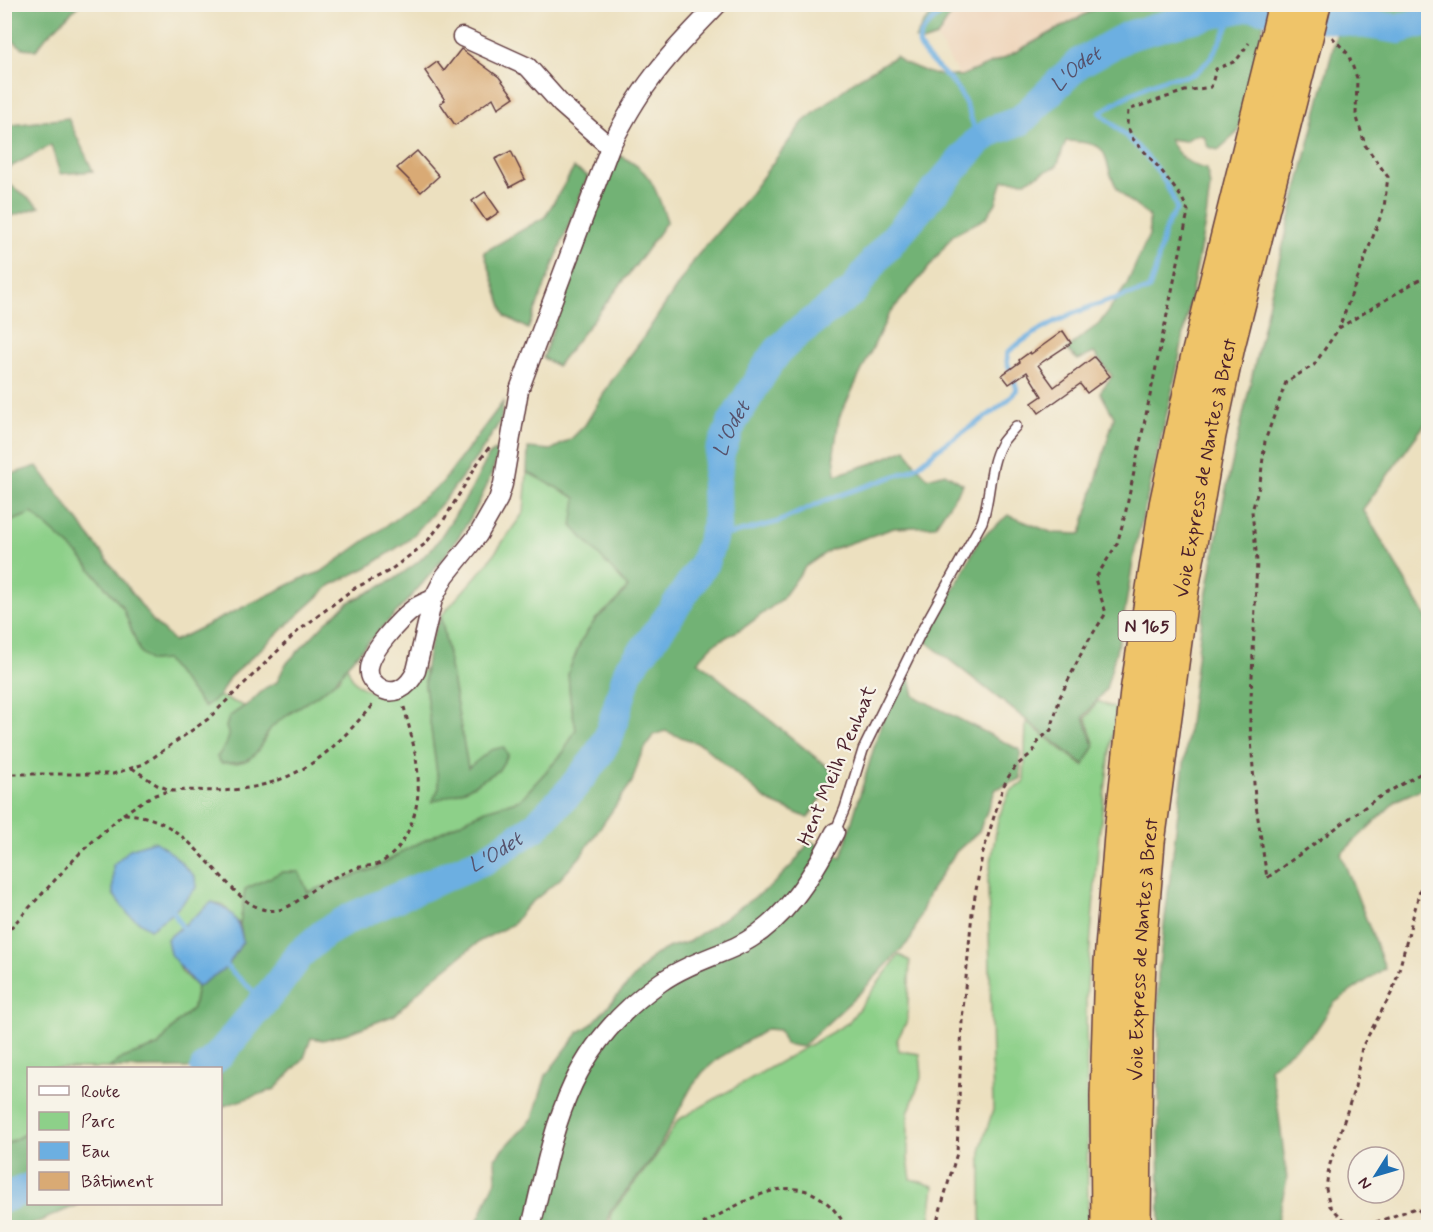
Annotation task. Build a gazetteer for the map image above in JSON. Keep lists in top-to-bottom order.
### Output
{
  "streets": {
    "highway": ["Voie Express de Nantes à Brest", "N 165"],
    "street": ["Hent Meilh Penhoat"]
  },
  "water": ["L'Odet"],
  "legend": [
    "Route",
    "Parc",
    "Eau",
    "Bâtiment"
  ],
  "north": "bottom left"
}
